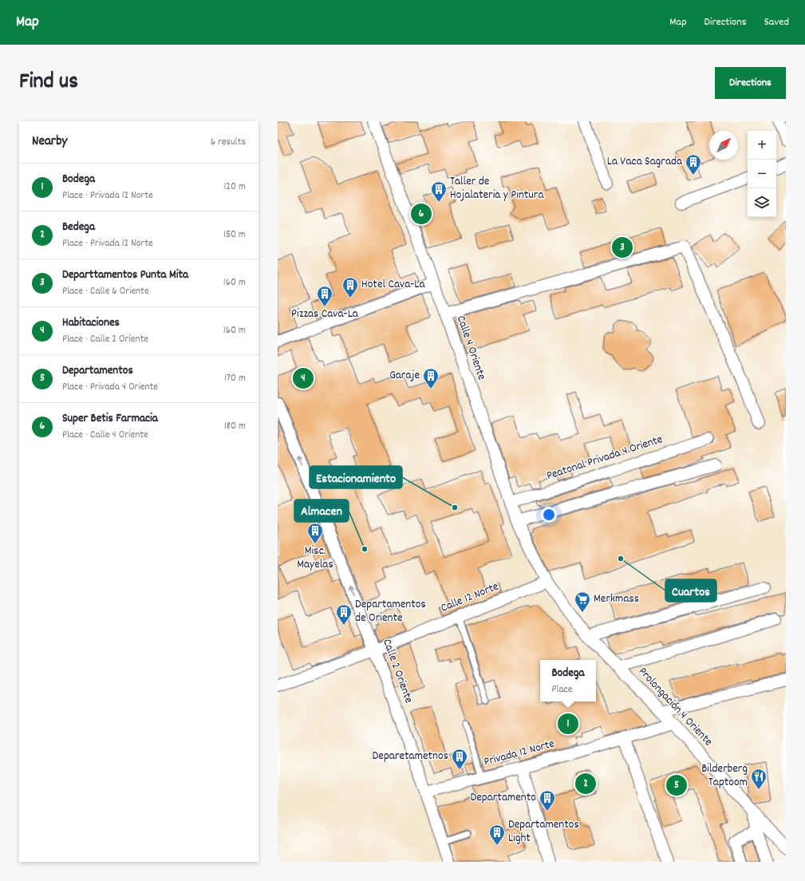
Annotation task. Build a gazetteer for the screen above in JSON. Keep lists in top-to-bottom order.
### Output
{
  "streets": {
    "street": [
      "Calle 4 Oriente",
      "Peatonal Privada 4 Oriente",
      "Calle 12 Norte",
      "Calle 2 Oriente",
      "Prolongación 4 Oriente",
      "Privada 12 Norte"
    ]
  },
  "crossings": [
    ["Calle 4 Oriente", "Peatonal Privada 4 Oriente"],
    ["Calle 4 Oriente", "Calle 12 Norte"],
    ["Calle 4 Oriente", "Prolongación 4 Oriente"],
    ["Calle 12 Norte", "Calle 2 Oriente"],
    ["Calle 12 Norte", "Prolongación 4 Oriente"],
    ["Calle 2 Oriente", "Privada 12 Norte"],
    ["Prolongación 4 Oriente", "Privada 12 Norte"]
  ],
  "one_way": ["Calle 2 Oriente"],
  "places": {
    "building": [
      "La Vaca Sagrada",
      "Taller de Hojalateria y Pintura",
      "Hotel Cava-La",
      "Pizzas Cava-La",
      "Garaje",
      "Misc. Mayelas",
      "Departamentos de Oriente",
      "Deparetametnos",
      "Departamento",
      "Departamentos Light"
    ],
    "other": ["Estacionamiento", "Almacen", "Cuartos"],
    "supermarket": ["Merkmass"],
    "restaurant": ["Bilderberg Taptoom"]
  },
  "north": "top right",
  "page": {
    "header": "Map",
    "nav": ["Map", "Directions", "Saved"],
    "title": "Find us",
    "buttons": "Directions",
    "heading": ["Nearby", "6 results"],
    "map_buttons": ["+", "−"],
    "list": [
      {
        "mark": "1",
        "name": "Bodega",
        "note": "Place · Privada 12 Norte",
        "value": "120 m"
      },
      {
        "mark": "2",
        "name": "Bedega",
        "note": "Place · Privada 12 Norte",
        "value": "150 m"
      },
      {
        "mark": "3",
        "name": "Departtamentos Punta Mita",
        "note": "Place · Calle 6 Oriente",
        "value": "160 m"
      },
      {
        "mark": "4",
        "name": "Habitaciones",
        "note": "Place · Calle 2 Oriente",
        "value": "160 m"
      },
      {
        "mark": "5",
        "name": "Departamentos",
        "note": "Place · Privada 4 Oriente",
        "value": "170 m"
      },
      {
        "mark": "6",
        "name": "Super Betis Farmacia",
        "note": "Place · Calle 4 Oriente",
        "value": "180 m"
      }
    ],
    "pins": [
      "6",
      "3",
      "4",
      "1",
      "2",
      "5"
    ],
    "popup": ["Bodega", "Place"]
  }
}
